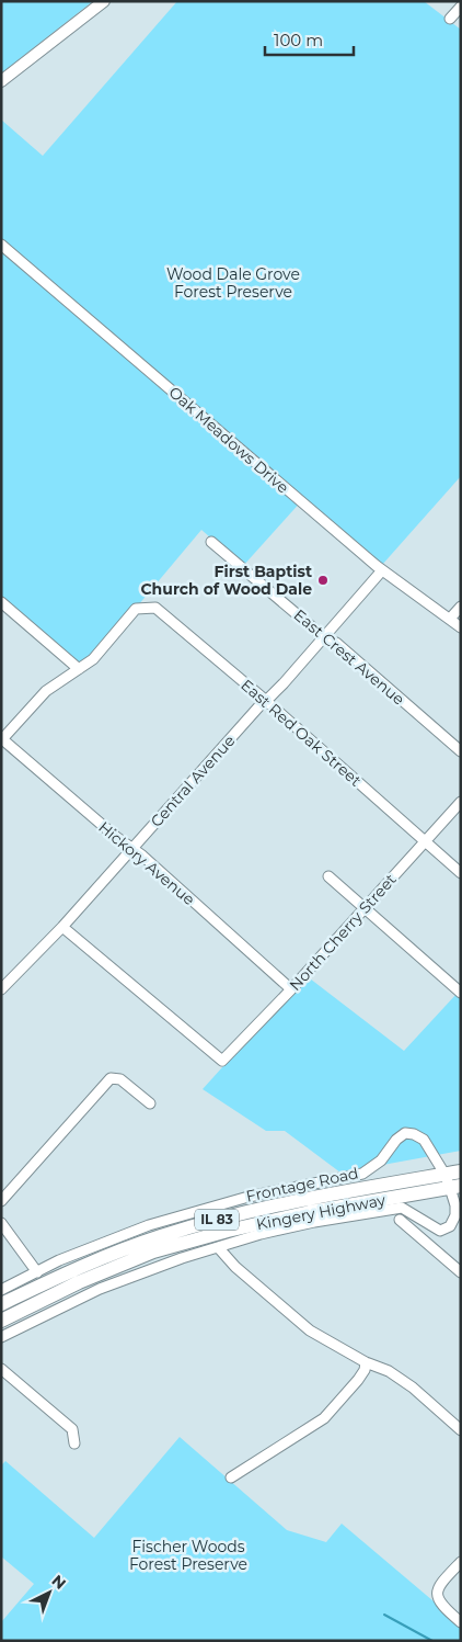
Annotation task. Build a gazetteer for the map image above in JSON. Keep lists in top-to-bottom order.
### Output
{
  "streets": {
    "highway": ["Kingery Highway", "IL 83"],
    "street": [
      "Oak Meadows Drive",
      "East Crest Avenue",
      "East Red Oak Street",
      "Central Avenue",
      "Hickory Avenue",
      "North Cherry Street",
      "Frontage Road"
    ]
  },
  "crossings": [
    ["Oak Meadows Drive", "Central Avenue"],
    ["East Crest Avenue", "Central Avenue"],
    ["East Red Oak Street", "Central Avenue"],
    ["East Red Oak Street", "North Cherry Street"],
    ["Central Avenue", "Hickory Avenue"],
    ["Central Avenue", "North Cherry Street"],
    ["Hickory Avenue", "North Cherry Street"],
    ["Frontage Road", "Kingery Highway"]
  ],
  "parks": ["Wood Dale Grove Forest Preserve", "Fischer Woods Forest Preserve"],
  "places": ["First Baptist Church of Wood Dale"],
  "scale_bar": "100 m",
  "north": "top right"
}
